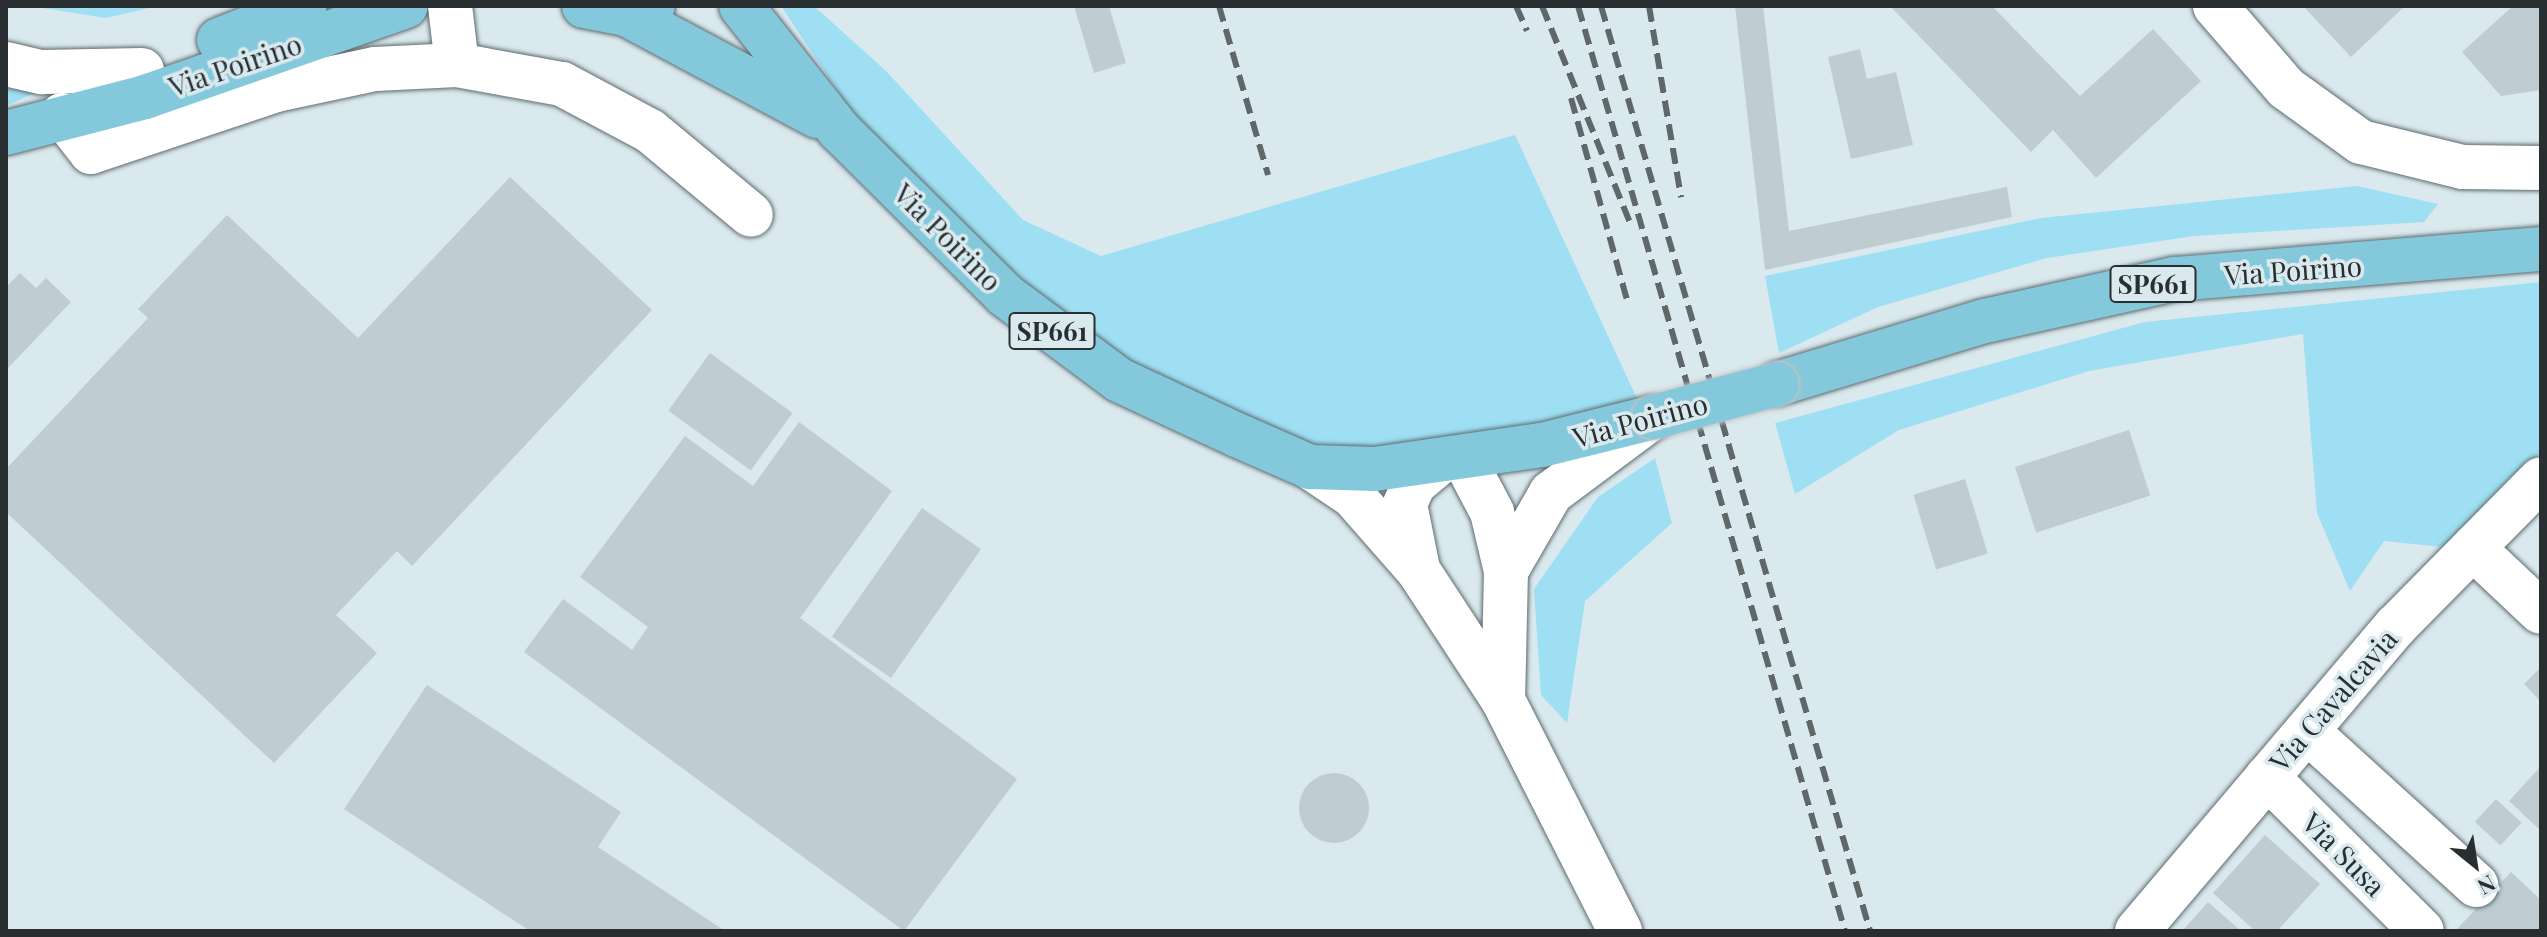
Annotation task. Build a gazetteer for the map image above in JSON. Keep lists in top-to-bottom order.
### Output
{
  "streets": {
    "main road": ["Via Poirino", "SP661"],
    "street": ["Via Cavalcavia", "Via Susa"]
  },
  "crossings": [
    ["Via Cavalcavia", "Via Susa"]
  ],
  "north": "bottom right"
}
